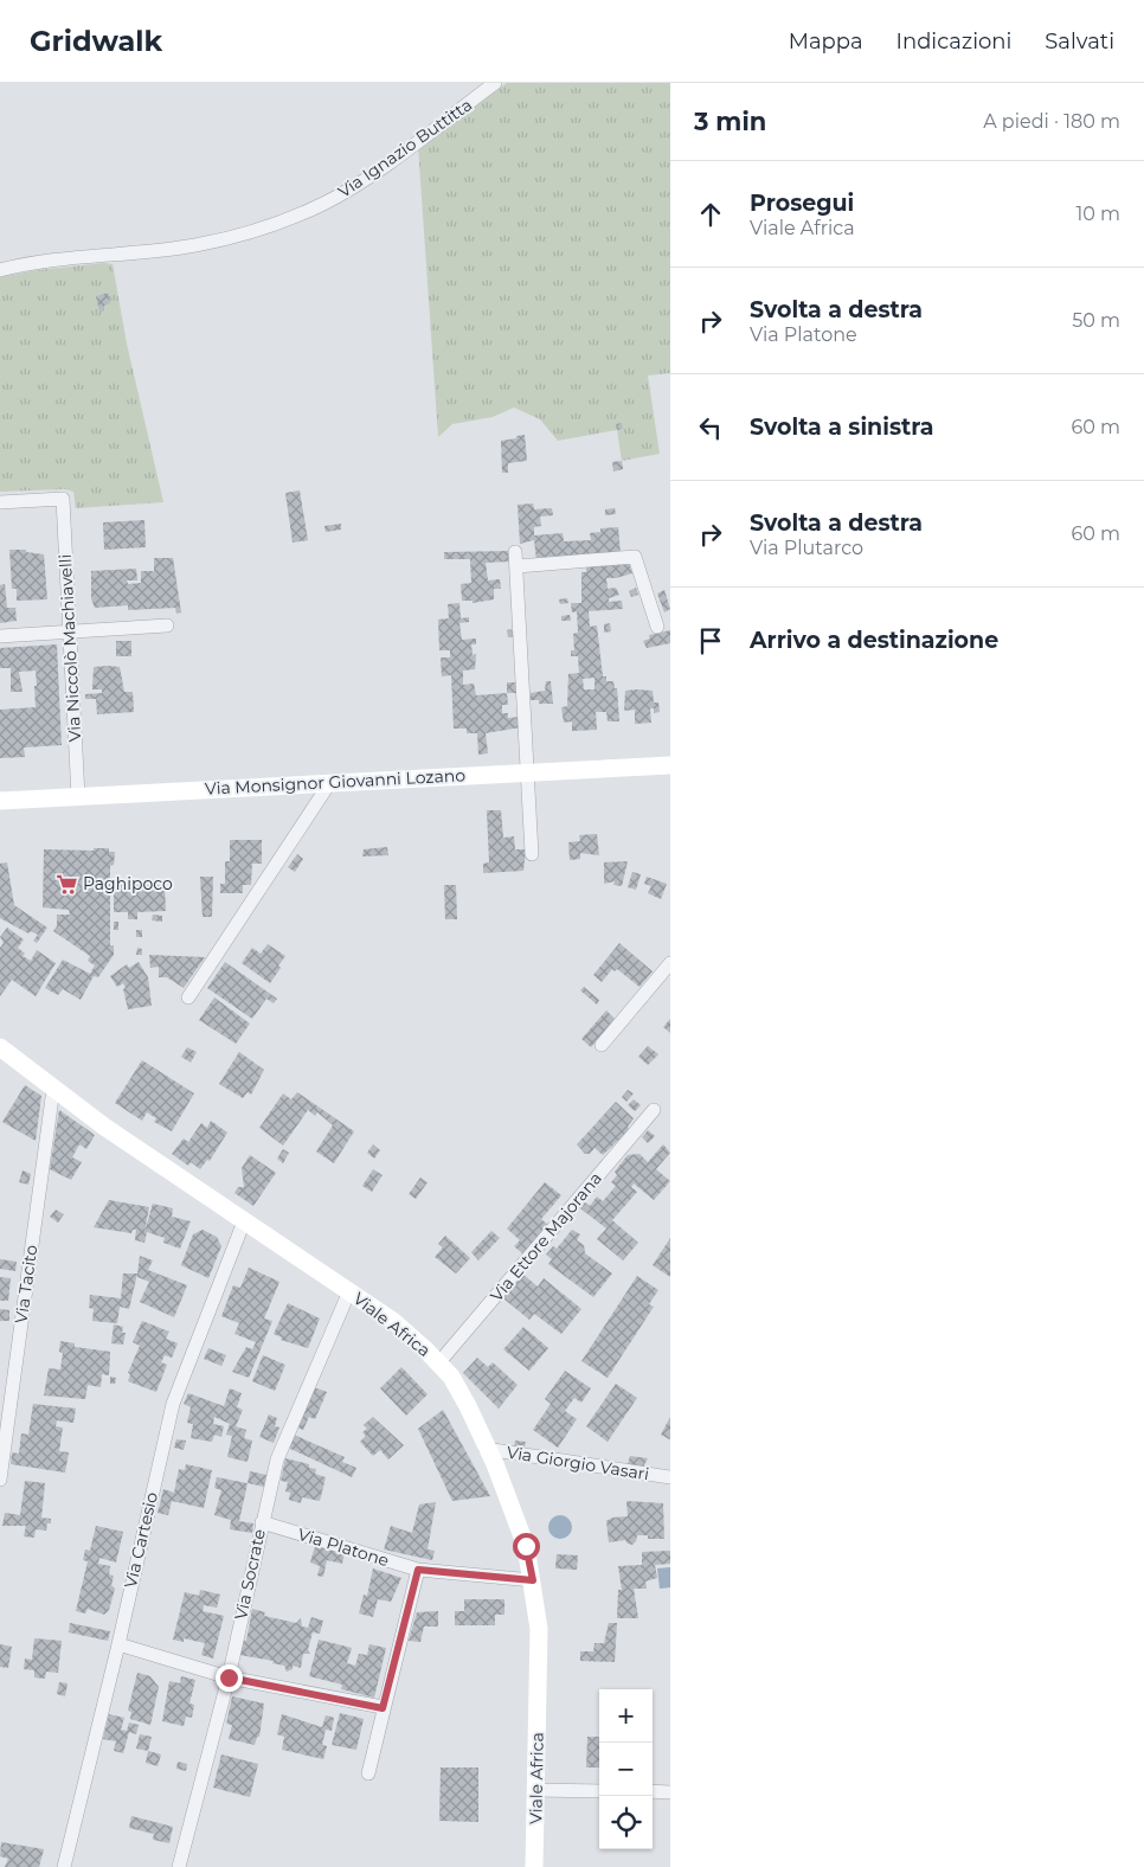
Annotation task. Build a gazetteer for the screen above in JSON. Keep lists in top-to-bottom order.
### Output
{
  "streets": {
    "main road": ["Via Monsignor Giovanni Lozano", "Viale Africa"],
    "street": [
      "Via Ignazio Buttitta",
      "Via Niccolò Machiavelli",
      "Via Ettore Majorana",
      "Via Tacito",
      "Via Giorgio Vasari",
      "Via Cartesio",
      "Via Platone",
      "Via Socrate"
    ]
  },
  "crossings": [
    ["Via Niccolò Machiavelli", "Via Monsignor Giovanni Lozano"],
    ["Via Ettore Majorana", "Viale Africa"],
    ["Via Tacito", "Viale Africa"],
    ["Viale Africa", "Via Giorgio Vasari"],
    ["Viale Africa", "Via Cartesio"],
    ["Viale Africa", "Via Platone"],
    ["Viale Africa", "Via Socrate"],
    ["Via Platone", "Via Socrate"]
  ],
  "places": {
    "supermarket": ["Paghipoco"]
  },
  "page": {
    "header": "Gridwalk",
    "nav": ["Mappa", "Indicazioni", "Salvati"],
    "heading": ["3 min", "A piedi · 180 m"],
    "list": [
      ["Prosegui", "Viale Africa", "10 m"],
      ["Svolta a destra", "Via Platone", "50 m"],
      ["Svolta a sinistra", "60 m"],
      ["Svolta a destra", "Via Plutarco", "60 m"],
      "Arrivo a destinazione"
    ],
    "map_buttons": ["+", "−"]
  }
}
